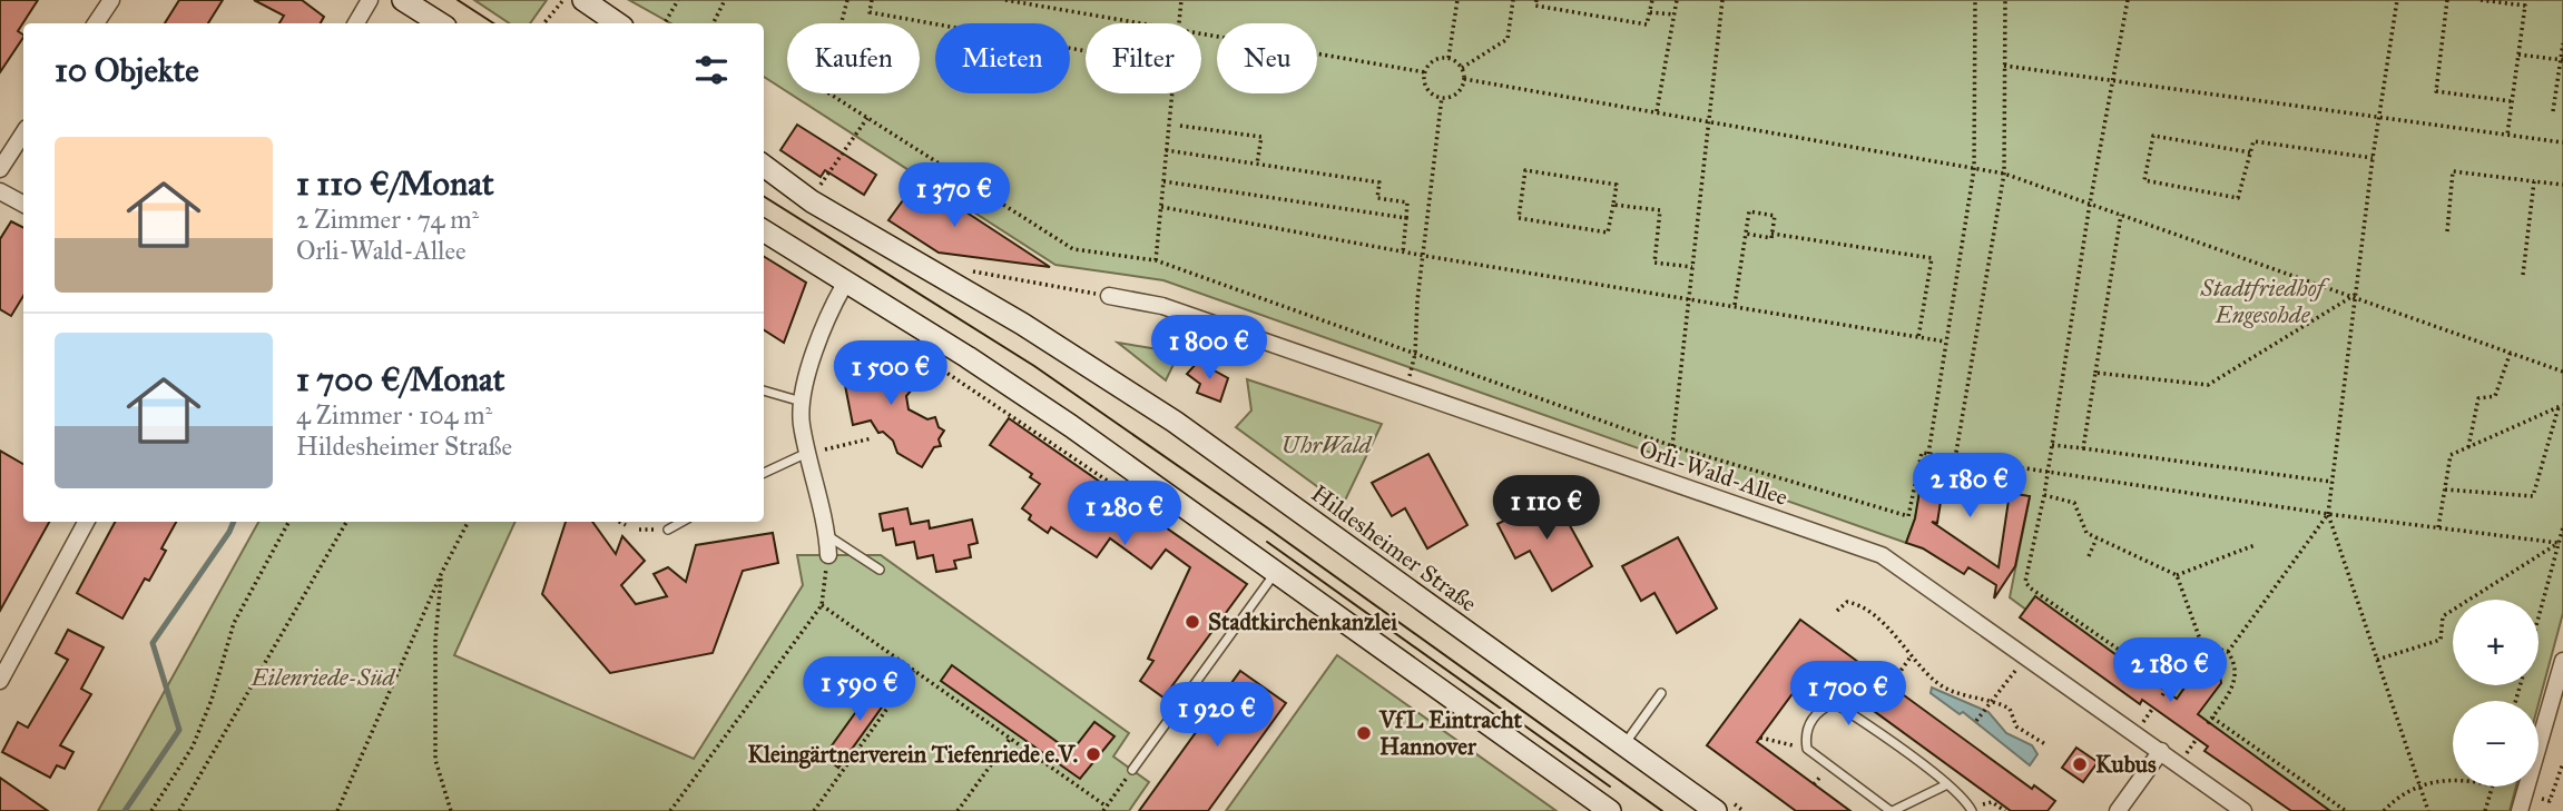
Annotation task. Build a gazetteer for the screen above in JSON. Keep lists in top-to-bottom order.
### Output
{
  "streets": {
    "main road": ["Hildesheimer Straße"],
    "street": ["Orli-Wald-Allee"]
  },
  "parks": ["Stadtfriedhof Engesohde", "UhrWald", "Eilenriede-Süd"],
  "places": [
    "Stadtkirchenkanzlei",
    "VfL Eintracht Hannover",
    "Kleingärtnerverein Tiefenriede e.V.",
    "Kubus"
  ],
  "page": {
    "chip": [
      "Kaufen",
      "Mieten",
      "Filter",
      "Neu"
    ],
    "heading": "10 Objekte",
    "list": [
      {
        "name": "1 110 €/Monat",
        "note": "2 Zimmer · 74 m² · Orli-Wald-Allee"
      },
      {
        "name": "1 700 €/Monat",
        "note": "4 Zimmer · 104 m² · Hildesheimer Straße"
      }
    ],
    "price": [
      "1 370 €",
      "1 800 €",
      "1 500 €",
      "2 180 €",
      "1 110 €",
      "1 280 €",
      "2 180 €",
      "1 590 €",
      "1 700 €",
      "1 920 €"
    ],
    "map_buttons": ["+", "−"]
  }
}
